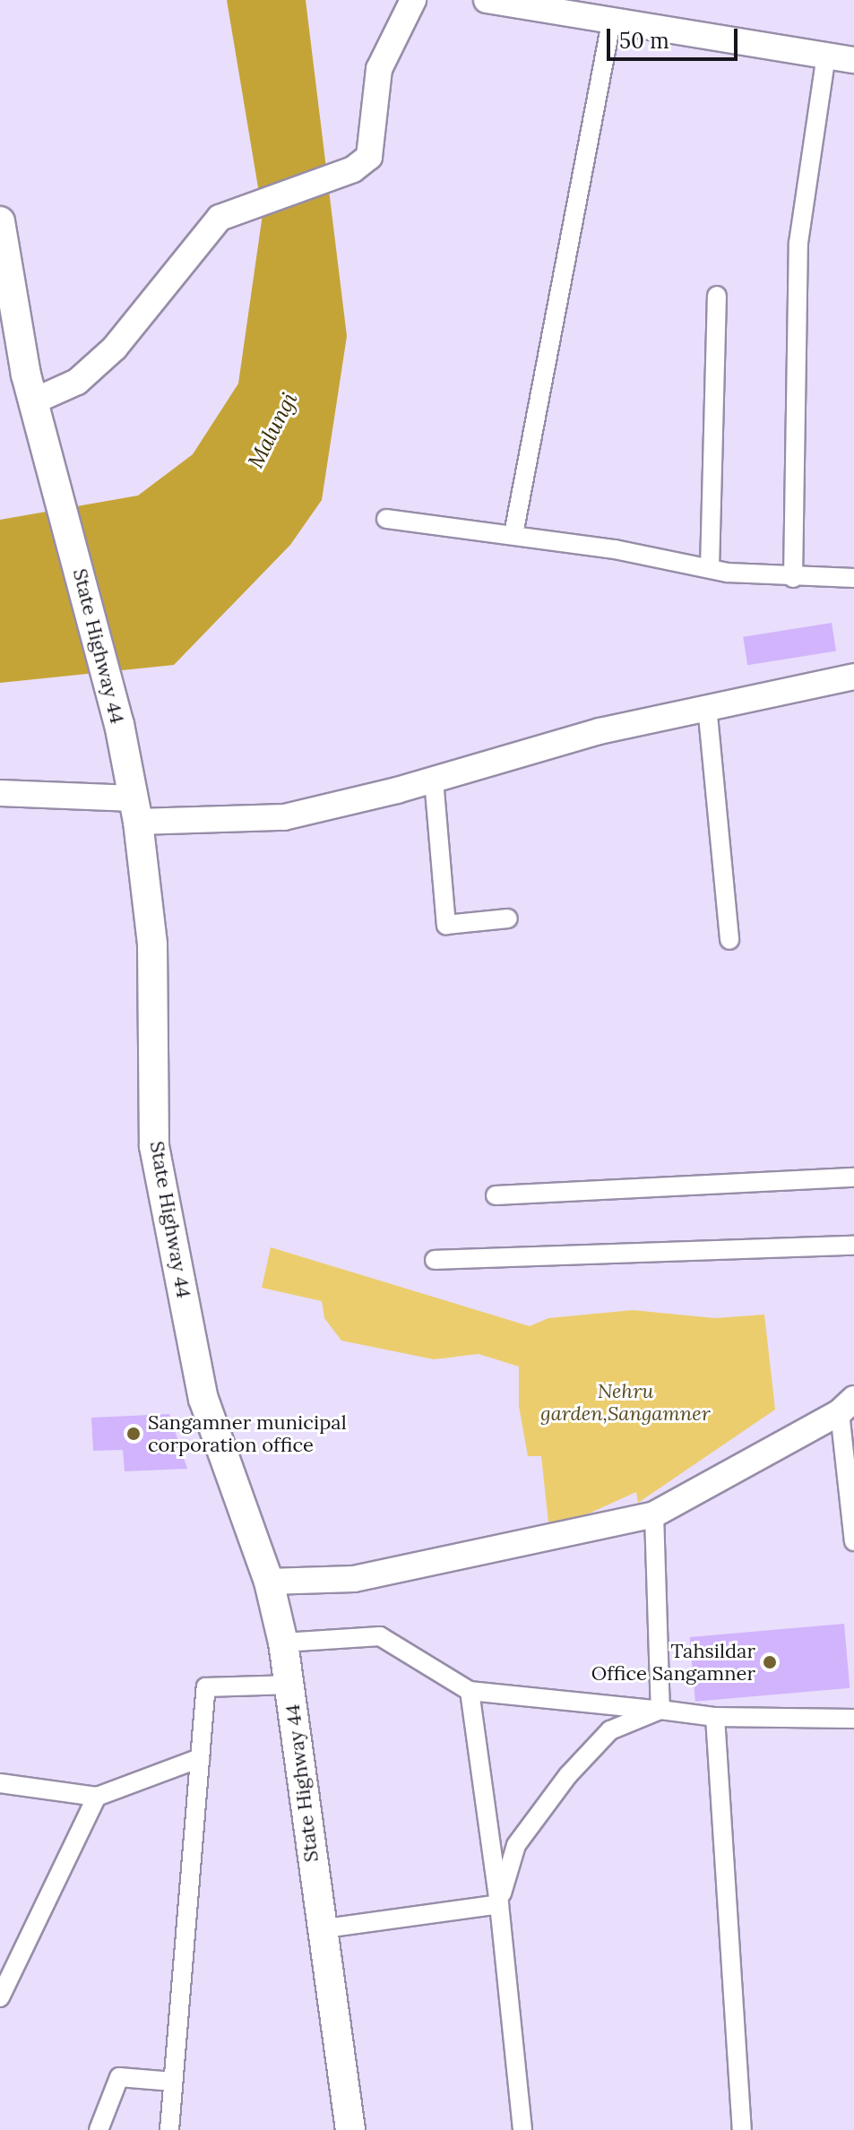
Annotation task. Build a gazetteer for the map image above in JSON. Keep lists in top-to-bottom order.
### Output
{
  "streets": {
    "main road": ["State Highway 44"]
  },
  "water": ["Malungi"],
  "parks": ["Nehru garden,Sangamner"],
  "places": ["Sangamner municipal corporation office", "Tahsildar Office Sangamner"],
  "scale_bar": "50 m"
}
